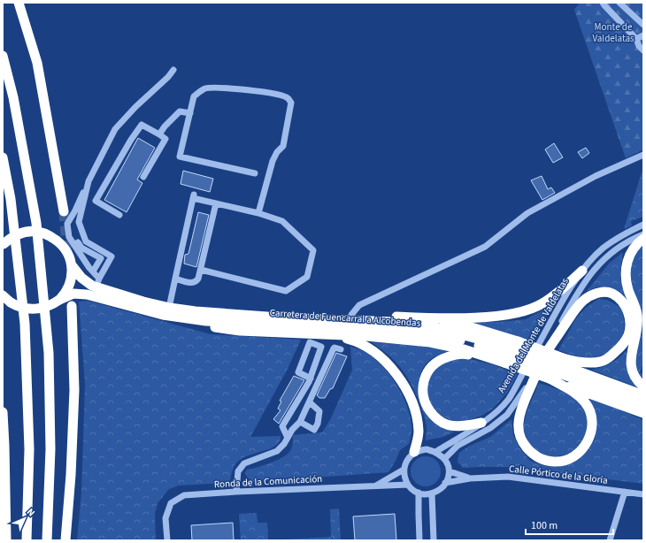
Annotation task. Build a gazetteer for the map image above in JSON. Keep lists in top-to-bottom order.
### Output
{
  "streets": {
    "highway": ["Carretera de Fuencarral a Alcobendas"],
    "street": ["Avenida del Monte de Valdelatas", "Calle Pórtico de la Gloria", "Ronda de la Comunicación"]
  },
  "crossings": [
    ["Avenida del Monte de Valdelatas", "Calle Pórtico de la Gloria"],
    ["Avenida del Monte de Valdelatas", "Ronda de la Comunicación"],
    ["Calle Pórtico de la Gloria", "Ronda de la Comunicación"]
  ],
  "parks": ["Monte de Valdelatas"],
  "scale_bar": "100 m",
  "north": "top right"
}
